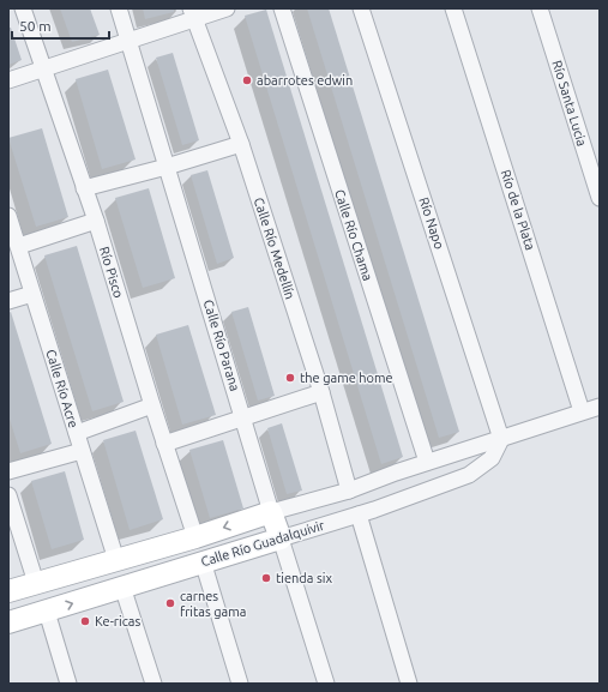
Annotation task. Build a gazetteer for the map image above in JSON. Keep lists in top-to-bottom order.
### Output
{
  "streets": {
    "street": [
      "Río Santa Lucia",
      "Río de la Plata",
      "Río Napo",
      "Calle Río Chama",
      "Calle Río Medellín",
      "Río Pisco",
      "Calle Río Parana",
      "Calle Río Acre",
      "Calle Río Guadalquivir"
    ]
  },
  "crossings": [
    ["Río de la Plata", "Calle Río Guadalquivir"],
    ["Río Napo", "Calle Río Guadalquivir"],
    ["Calle Río Chama", "Calle Río Guadalquivir"],
    ["Calle Río Medellín", "Calle Río Guadalquivir"],
    ["Río Pisco", "Calle Río Guadalquivir"],
    ["Calle Río Parana", "Calle Río Guadalquivir"],
    ["Calle Río Acre", "Calle Río Guadalquivir"]
  ],
  "places": [
    "abarrotes edwin",
    "the game home",
    "tienda six",
    "carnes fritas gama",
    "Ke-ricas"
  ],
  "scale_bar": "50 m"
}
